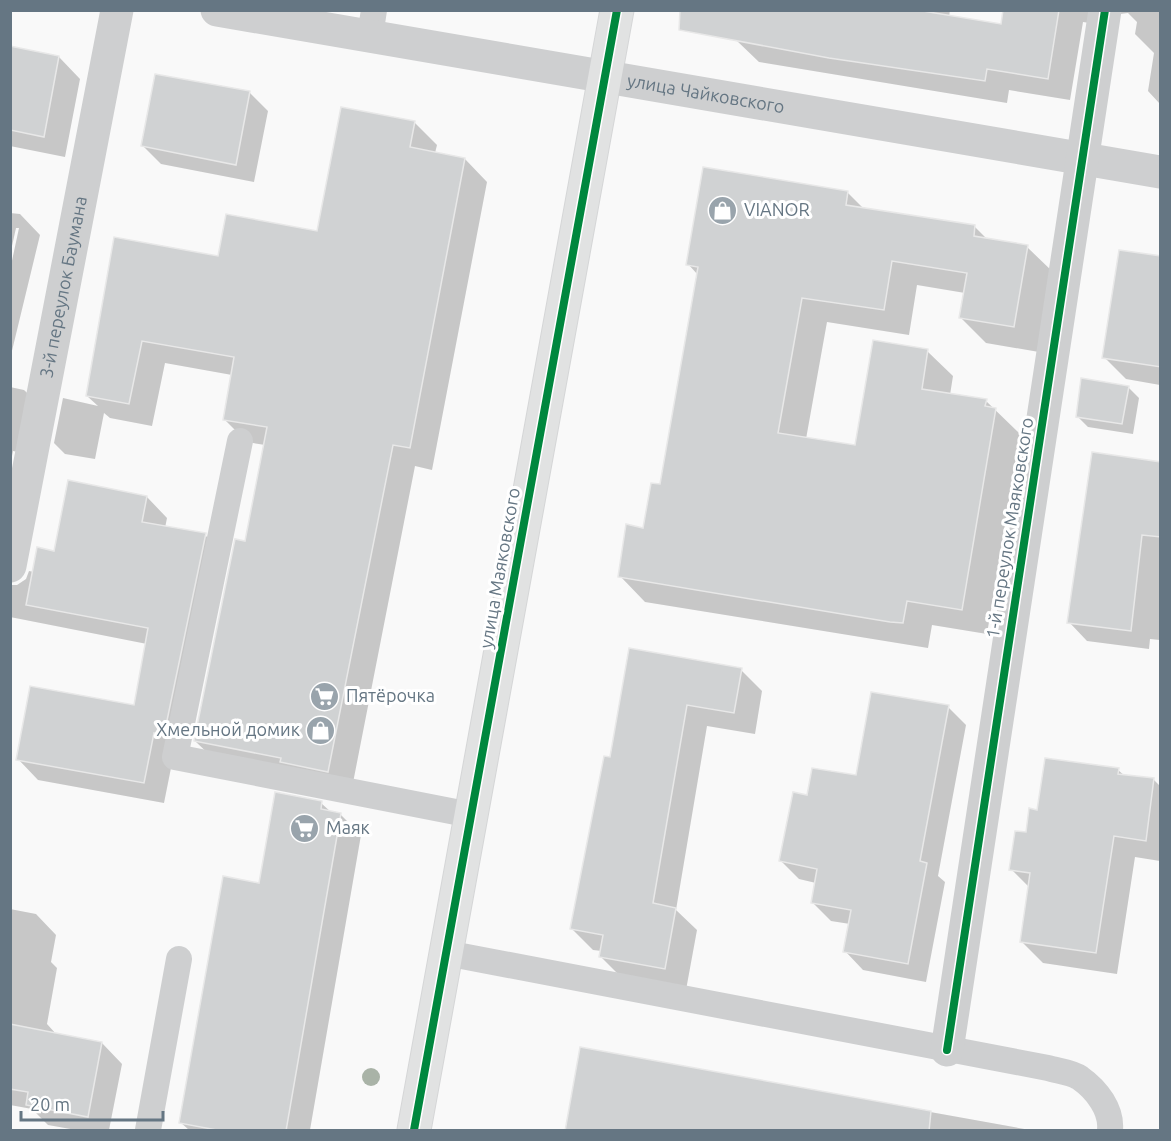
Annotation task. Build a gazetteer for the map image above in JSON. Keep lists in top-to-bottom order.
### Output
{
  "streets": {
    "street": [
      "улица Чайковского",
      "3-й переулок Баумана",
      "1-й переулок Маяковского",
      "улица Маяковского"
    ]
  },
  "crossings": [
    ["улица Чайковского", "1-й переулок Маяковского"],
    ["улица Чайковского", "улица Маяковского"]
  ],
  "places": {
    "shop": ["VIANOR", "Хмельной домик"],
    "supermarket": ["Пятёрочка", "Маяк"]
  },
  "scale_bar": "20 m"
}
